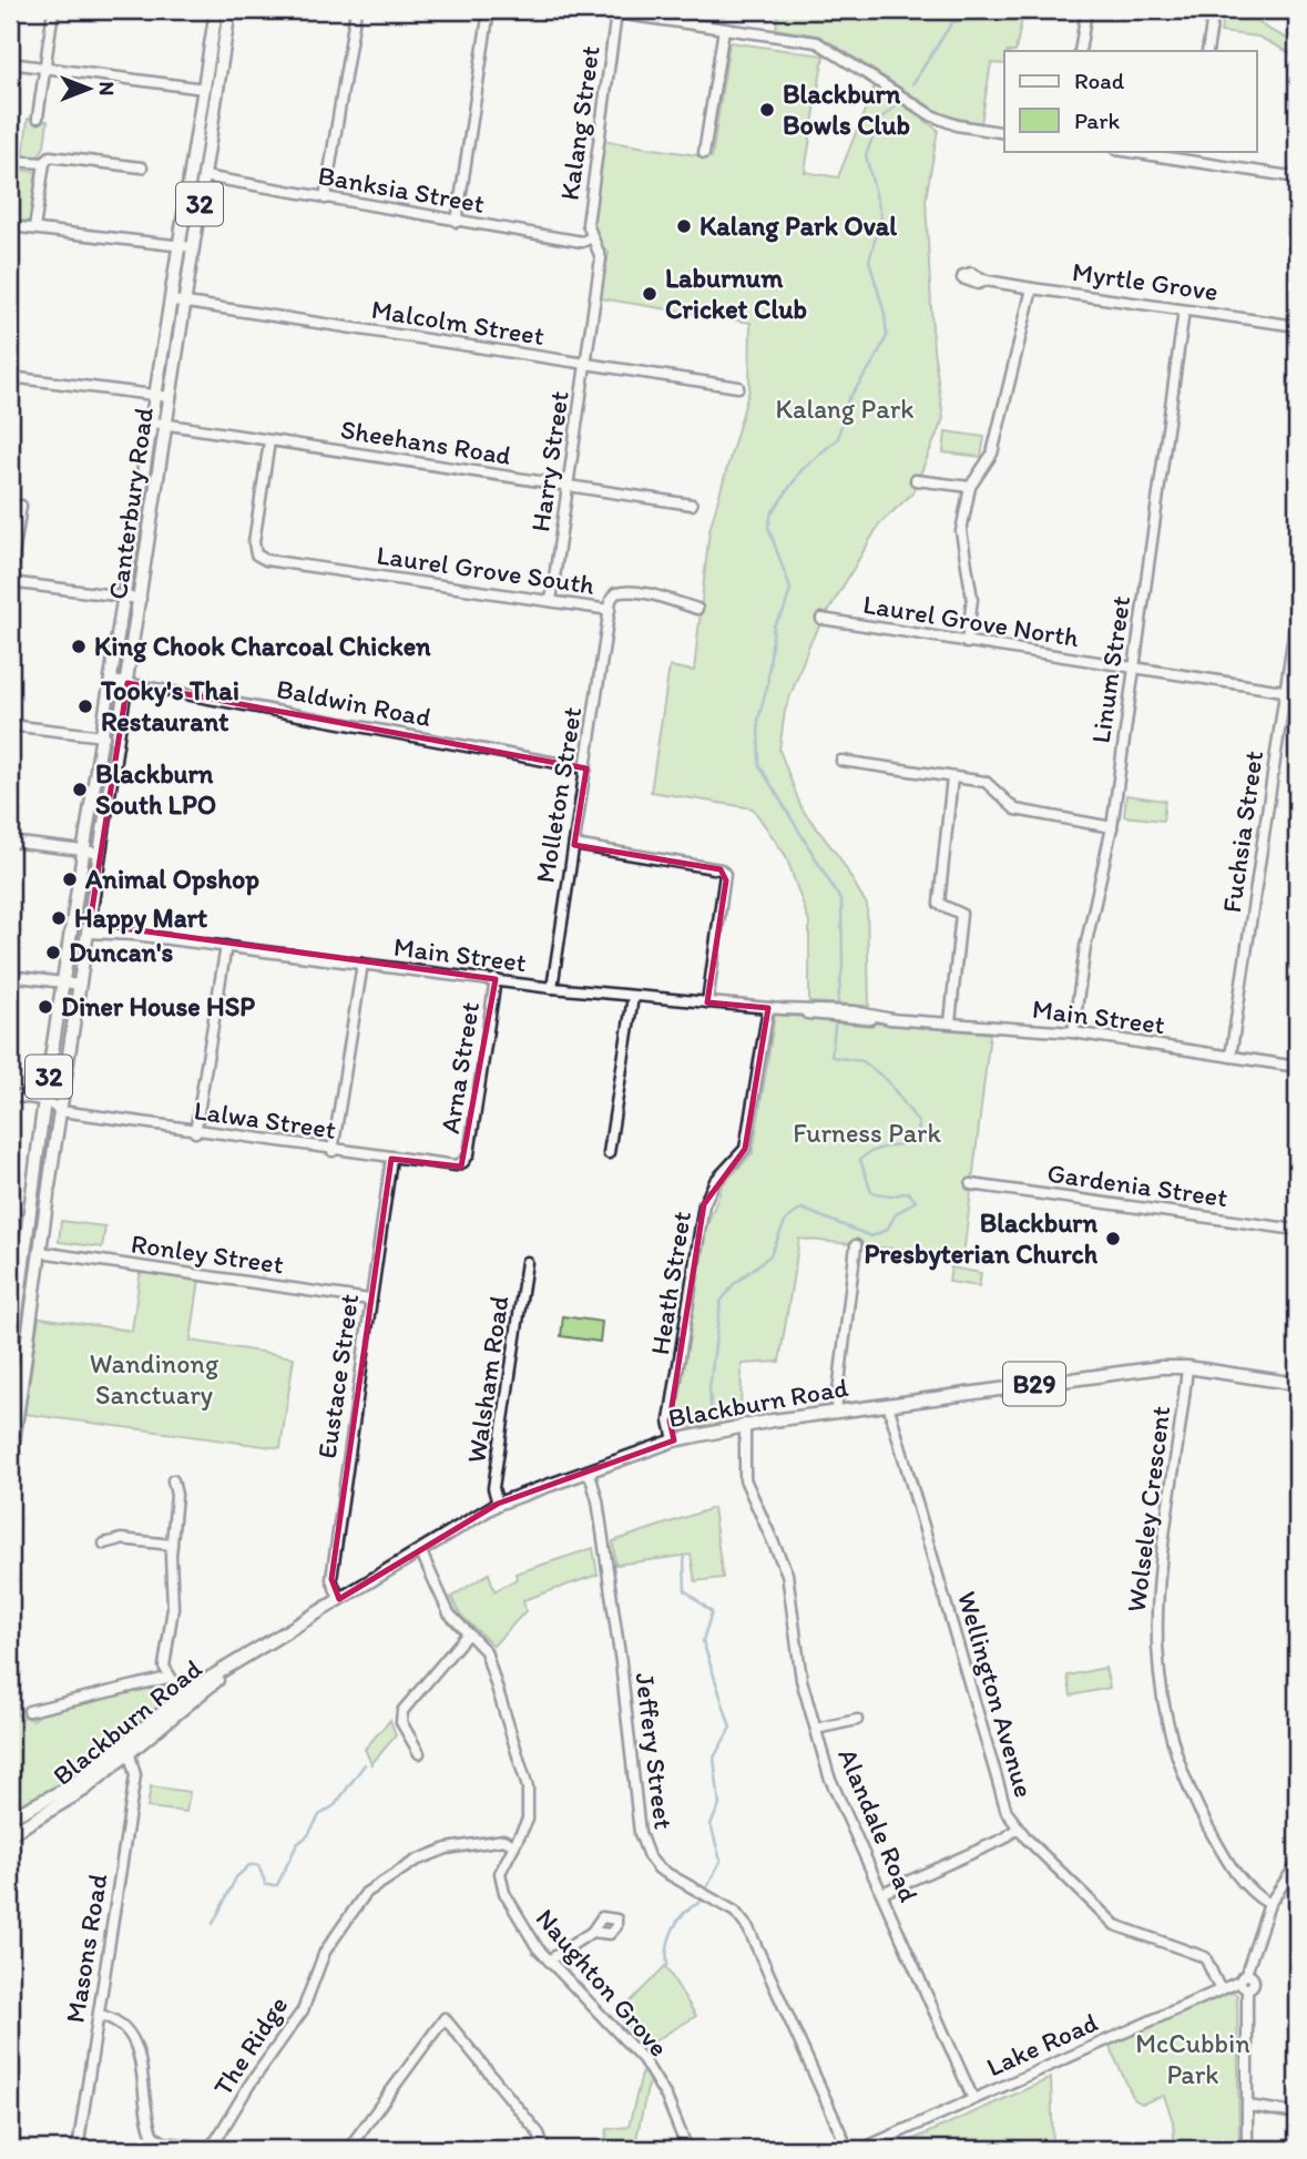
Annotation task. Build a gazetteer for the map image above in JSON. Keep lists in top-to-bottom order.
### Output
{
  "streets": {
    "main road": [
      "32",
      "Canterbury Road",
      "B29",
      "Blackburn Road"
    ],
    "street": [
      "Kalang Street",
      "Banksia Street",
      "Myrtle Grove",
      "Malcolm Street",
      "Sheehans Road",
      "Harry Street",
      "Laurel Grove South",
      "Laurel Grove North",
      "Linum Street",
      "Baldwin Road",
      "Molleton Street",
      "Fuchsia Street",
      "Main Street",
      "Arna Street",
      "Lalwa Street",
      "Gardenia Street",
      "Ronley Street",
      "Heath Street",
      "Eustace Street",
      "Walsham Road",
      "Wolseley Crescent",
      "Wellington Avenue",
      "Jeffery Street",
      "Alandale Road",
      "Masons Road",
      "Naughton Grove",
      "Lake Road",
      "The Ridge"
    ]
  },
  "crossings": [
    ["Kalang Street", "Banksia Street"],
    ["Kalang Street", "Harry Street"],
    ["Banksia Street", "Harry Street"],
    ["Banksia Street", "Canterbury Road"],
    ["Myrtle Grove", "Linum Street"],
    ["Malcolm Street", "Harry Street"],
    ["Malcolm Street", "Canterbury Road"],
    ["Sheehans Road", "Harry Street"],
    ["Sheehans Road", "Canterbury Road"],
    ["Sheehans Road", "Laurel Grove South"],
    ["Harry Street", "Laurel Grove South"],
    ["Canterbury Road", "Baldwin Road"],
    ["Canterbury Road", "Main Street"],
    ["Canterbury Road", "Lalwa Street"],
    ["Canterbury Road", "Ronley Street"],
    ["Laurel Grove South", "Molleton Street"],
    ["Laurel Grove North", "Linum Street"],
    ["Laurel Grove North", "Fuchsia Street"],
    ["Linum Street", "Main Street"],
    ["Baldwin Road", "Molleton Street"],
    ["Molleton Street", "Main Street"],
    ["Fuchsia Street", "Main Street"],
    ["Main Street", "Arna Street"],
    ["Main Street", "Heath Street"],
    ["Arna Street", "Lalwa Street"],
    ["Lalwa Street", "Eustace Street"],
    ["Ronley Street", "Eustace Street"],
    ["Heath Street", "Blackburn Road"],
    ["Eustace Street", "Blackburn Road"],
    ["Walsham Road", "Blackburn Road"],
    ["Blackburn Road", "Wolseley Crescent"],
    ["Blackburn Road", "Wellington Avenue"],
    ["Blackburn Road", "Jeffery Street"],
    ["Blackburn Road", "Alandale Road"],
    ["Blackburn Road", "Masons Road"],
    ["Blackburn Road", "Naughton Grove"],
    ["Wellington Avenue", "Lake Road"],
    ["Alandale Road", "Lake Road"],
    ["Masons Road", "The Ridge"],
    ["Naughton Grove", "The Ridge"]
  ],
  "parks": [
    "Kalang Park",
    "Furness Park",
    "Wandinong Sanctuary",
    "McCubbin Park"
  ],
  "places": [
    "Blackburn Bowls Club",
    "Kalang Park Oval",
    "Laburnum Cricket Club",
    "King Chook Charcoal Chicken",
    "Tooky's Thai Restaurant",
    "Blackburn South LPO",
    "Animal Opshop",
    "Happy Mart",
    "Duncan's",
    "Diner House HSP",
    "Blackburn Presbyterian Church"
  ],
  "legend": ["Road", "Park"],
  "north": "right"
}
